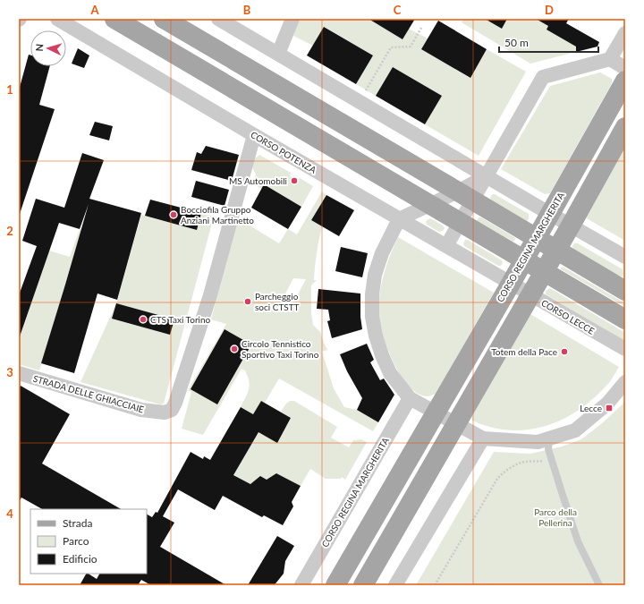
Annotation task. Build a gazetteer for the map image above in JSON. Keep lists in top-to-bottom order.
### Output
{
  "streets": {
    "main road": ["CORSO REGINA MARGHERITA"],
    "street": ["CORSO POTENZA", "CORSO LECCE", "STRADA DELLE GHIACCIAIE"]
  },
  "crossings": [
    ["CORSO POTENZA", "CORSO REGINA MARGHERITA"],
    ["CORSO POTENZA", "CORSO LECCE"],
    ["CORSO POTENZA", "STRADA DELLE GHIACCIAIE"],
    ["CORSO REGINA MARGHERITA", "CORSO LECCE"]
  ],
  "parks": ["Parco della Pellerina"],
  "places": {
    "other": [
      "MS Automobili",
      "Bocciofila Gruppo Anziani Martinetto",
      "Parcheggio soci CTSTT",
      "CTS Taxi Torino",
      "Circolo Tennistico Sportivo Taxi Torino",
      "Totem della Pace"
    ],
    "transit": ["Lecce"]
  },
  "legend": ["Strada", "Parco", "Edificio"],
  "scale_bar": "50 m",
  "north": "left",
  "grid": {
    "columns": [
      "A",
      "B",
      "C",
      "D"
    ],
    "rows": [
      "1",
      "2",
      "3",
      "4"
    ]
  }
}
